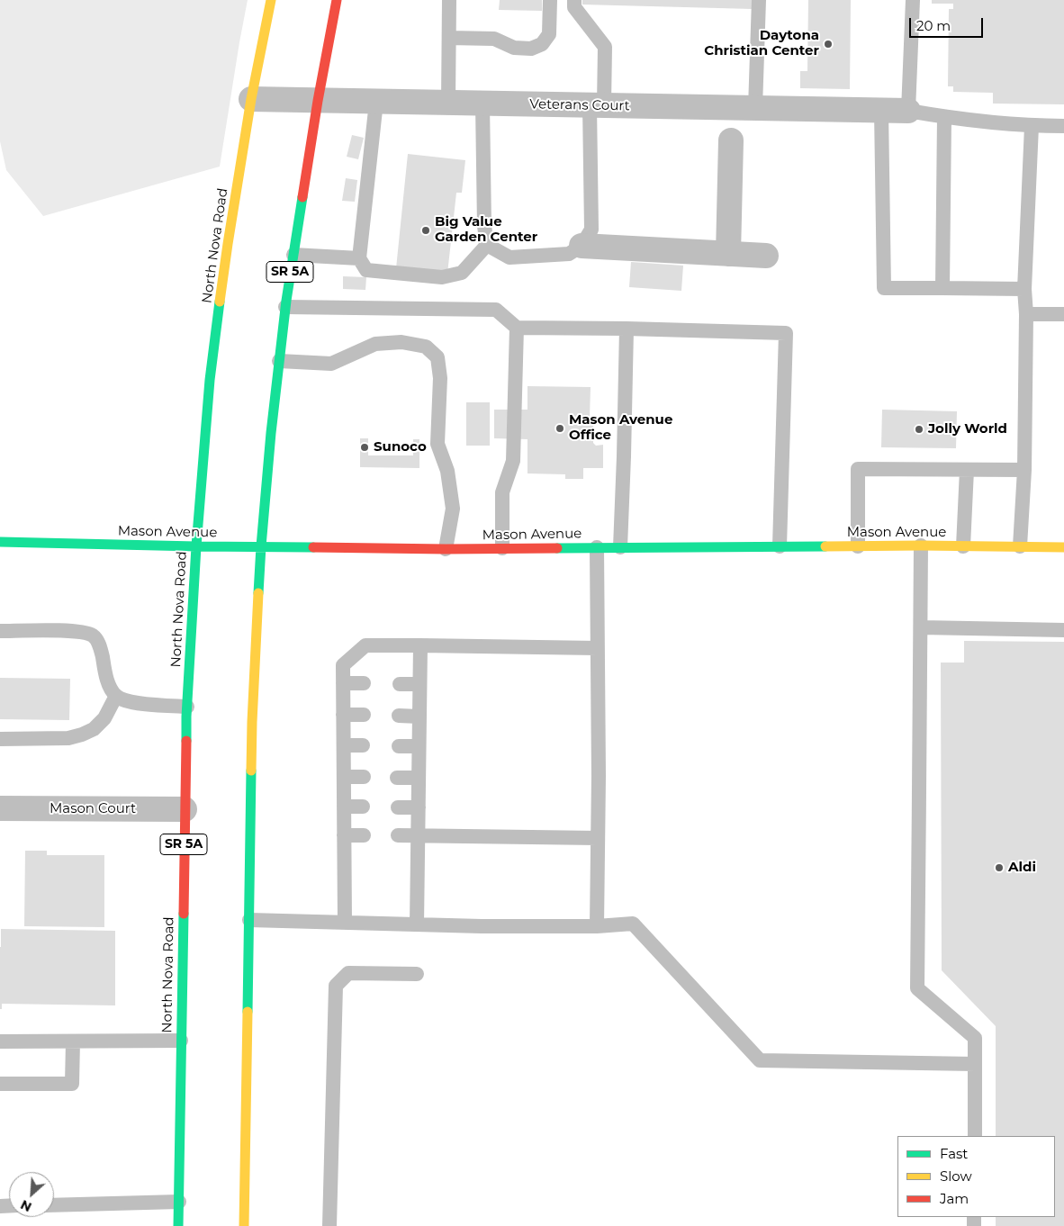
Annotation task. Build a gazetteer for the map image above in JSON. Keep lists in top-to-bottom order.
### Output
{
  "streets": {
    "main road": ["North Nova Road", "SR 5A", "Mason Avenue"],
    "street": ["Veterans Court", "Mason Court"]
  },
  "crossings": [
    ["Veterans Court", "North Nova Road"],
    ["Veterans Court", "SR 5A"],
    ["North Nova Road", "Mason Avenue"],
    ["North Nova Road", "Mason Court"],
    ["SR 5A", "Mason Avenue"]
  ],
  "places": [
    "Daytona Christian Center",
    "Big Value Garden Center",
    "Mason Avenue Office",
    "Jolly World",
    "Sunoco",
    "Aldi"
  ],
  "legend": ["Fast", "Slow", "Jam"],
  "scale_bar": "20 m",
  "north": "bottom left"
}
